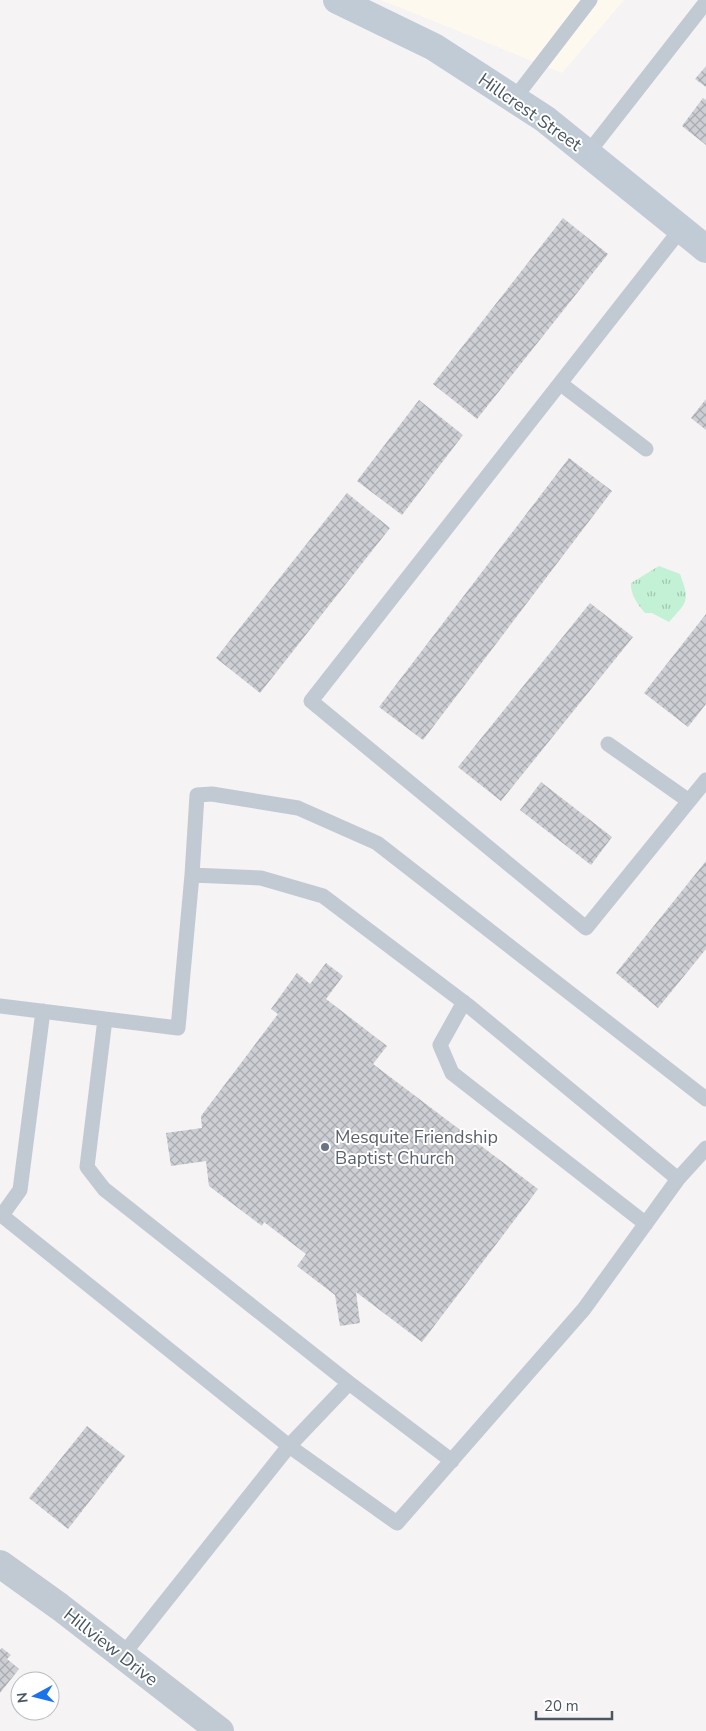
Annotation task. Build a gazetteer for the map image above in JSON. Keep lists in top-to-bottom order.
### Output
{
  "streets": {
    "street": ["Hillcrest Street", "Hillview Drive"]
  },
  "places": ["Mesquite Friendship Baptist Church"],
  "scale_bar": "20 m",
  "north": "left"
}
